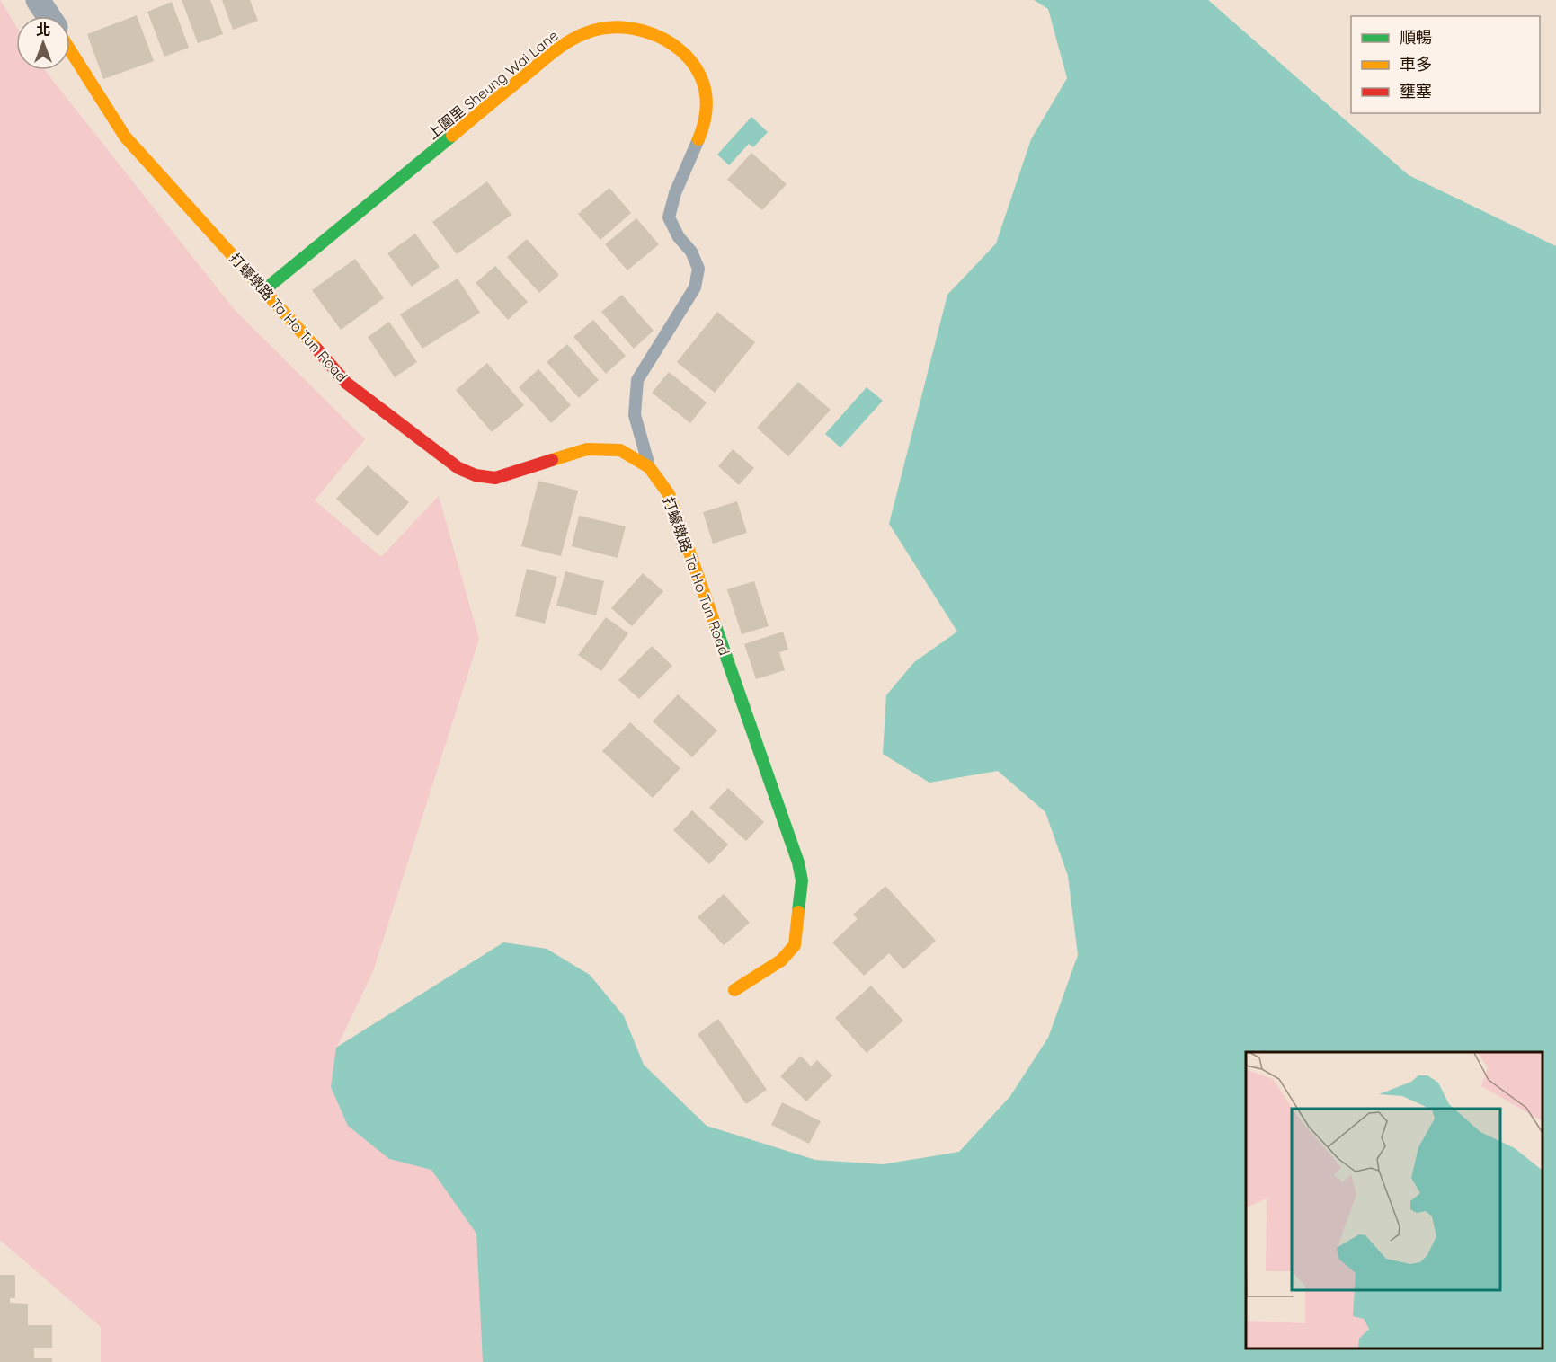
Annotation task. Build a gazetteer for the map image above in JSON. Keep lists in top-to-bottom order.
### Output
{
  "streets": {
    "street": ["上圍里 Sheung Wai Lane", "打蠔墩路 Ta Ho Tun Road"]
  },
  "crossings": [
    ["上圍里 Sheung Wai Lane", "打蠔墩路 Ta Ho Tun Road"]
  ],
  "legend": ["順暢", "車多", "壅塞"],
  "north": "top"
}
